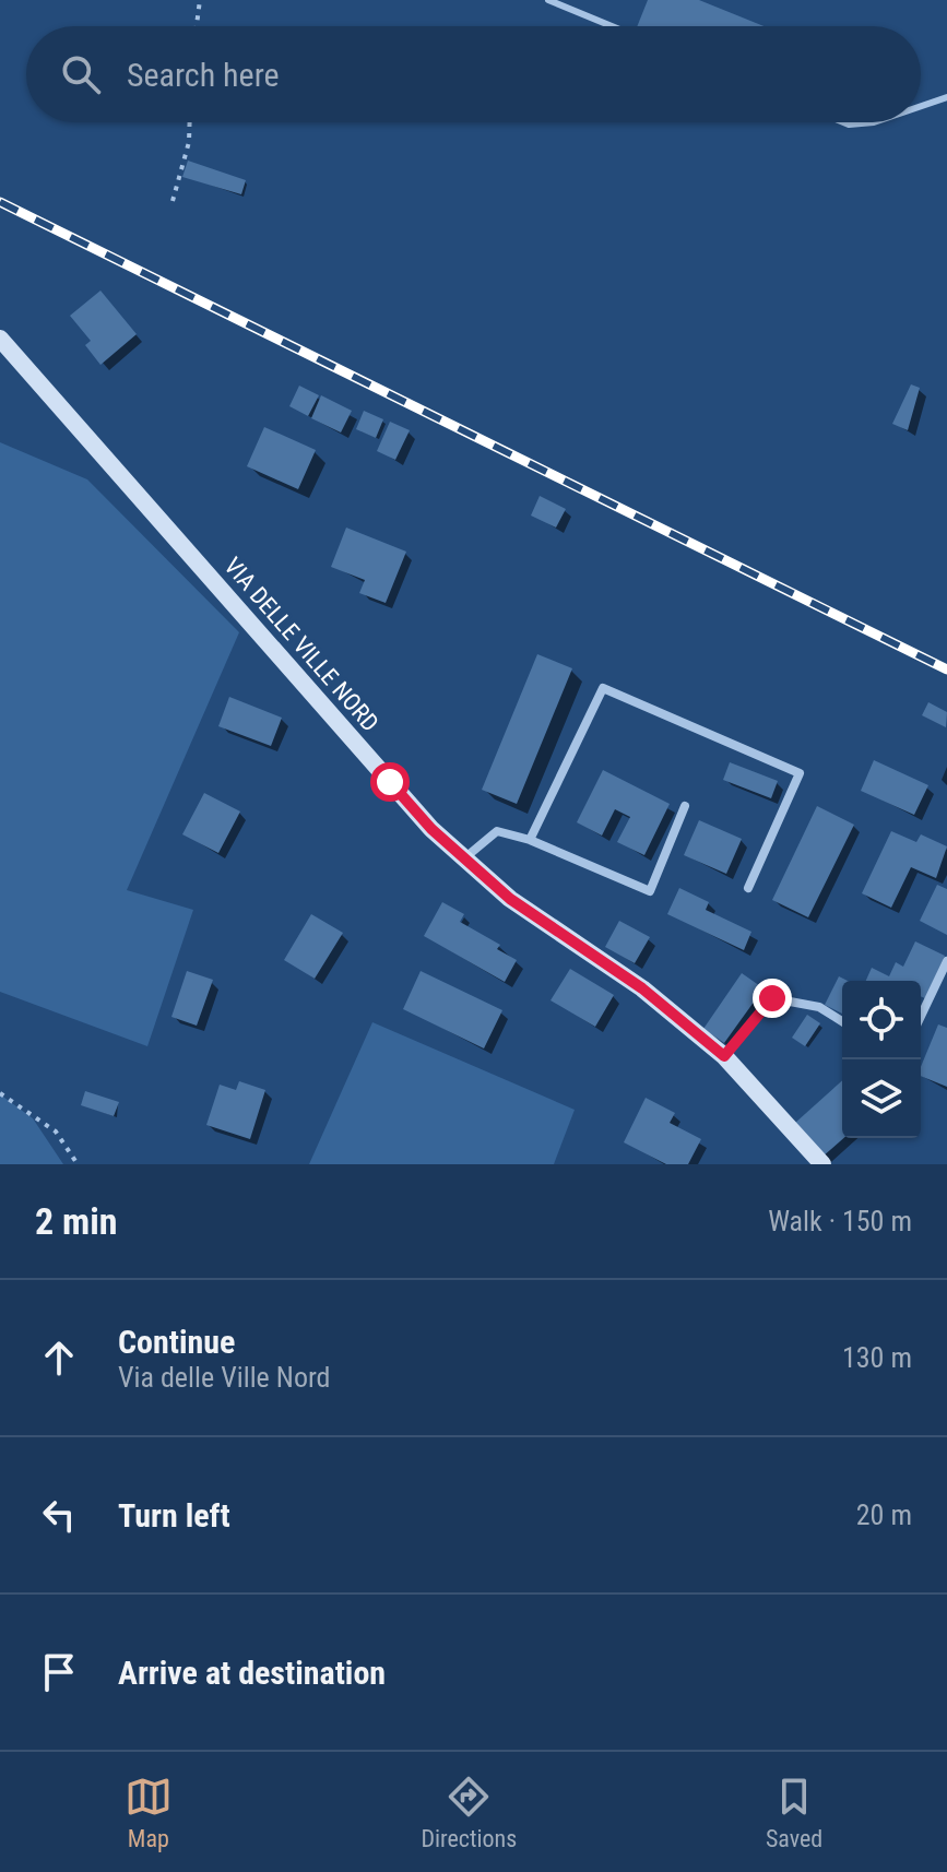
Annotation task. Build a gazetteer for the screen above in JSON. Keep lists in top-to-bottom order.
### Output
{
  "streets": {
    "street": ["VIA DELLE VILLE NORD"]
  },
  "page": {
    "search": "Search here",
    "heading": ["2 min", "Walk · 150 m"],
    "list": [
      ["Continue", "Via delle Ville Nord", "130 m"],
      ["Turn left", "20 m"],
      "Arrive at destination"
    ],
    "nav": ["Map", "Directions", "Saved"]
  }
}
